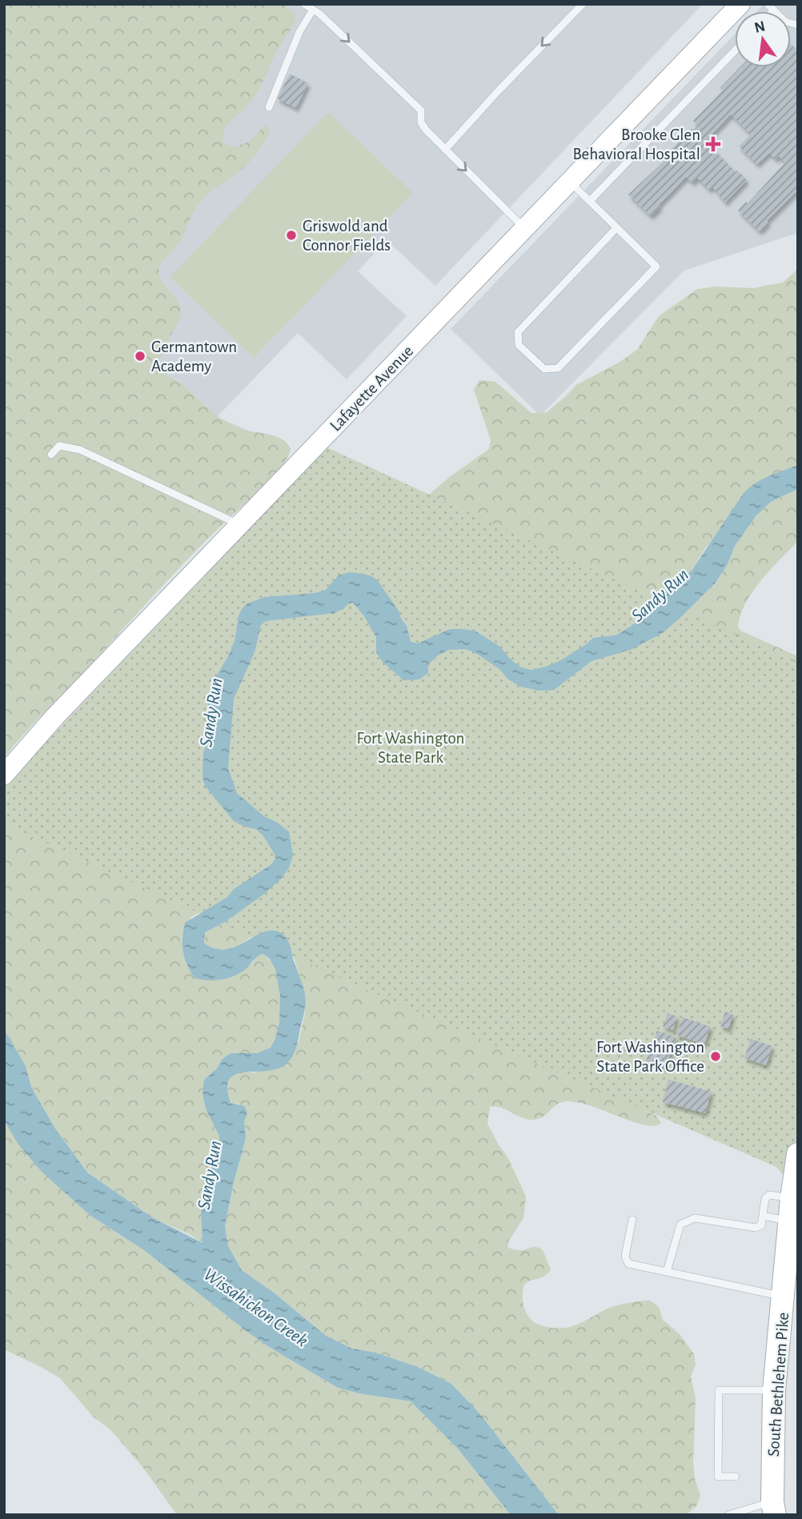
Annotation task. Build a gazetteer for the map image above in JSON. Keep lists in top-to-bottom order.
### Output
{
  "streets": {
    "main road": ["Lafayette Avenue", "South Bethlehem Pike"]
  },
  "water": ["Sandy Run", "Wissahickon Creek"],
  "parks": ["Fort Washington State Park"],
  "places": {
    "health": ["Brooke Glen Behavioral Hospital"],
    "other": ["Griswold and Connor Fields", "Germantown Academy", "Fort Washington State Park Office"]
  },
  "north": "top"
}
